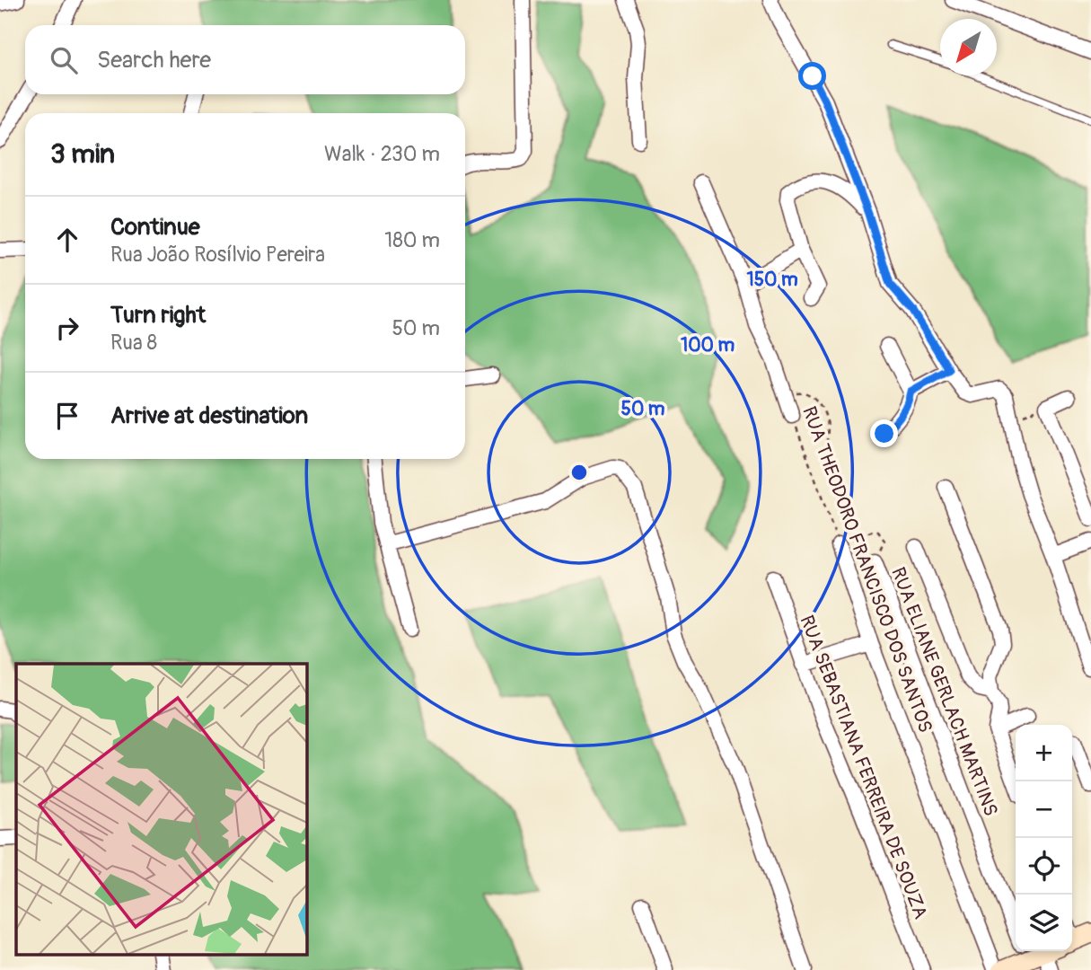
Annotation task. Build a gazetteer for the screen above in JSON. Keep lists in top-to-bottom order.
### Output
{
  "streets": {
    "street": ["RUA THEODORO FRANCISCO DOS SANTOS", "RUA ELIANE GERLACH MARTINS", "RUA SEBASTIANA FERREIRA DE SOUZA"]
  },
  "crossings": [
    ["RUA THEODORO FRANCISCO DOS SANTOS", "RUA ELIANE GERLACH MARTINS"]
  ],
  "north": "bottom left",
  "page": {
    "search": "Search here",
    "heading": ["3 min", "Walk · 230 m"],
    "list": [
      ["Continue", "Rua João Rosílvio Pereira", "180 m"],
      ["Turn right", "Rua 8", "50 m"],
      "Arrive at destination"
    ],
    "map_buttons": ["+", "−"]
  },
  "rings": ["150 m", "100 m", "50 m"]
}
